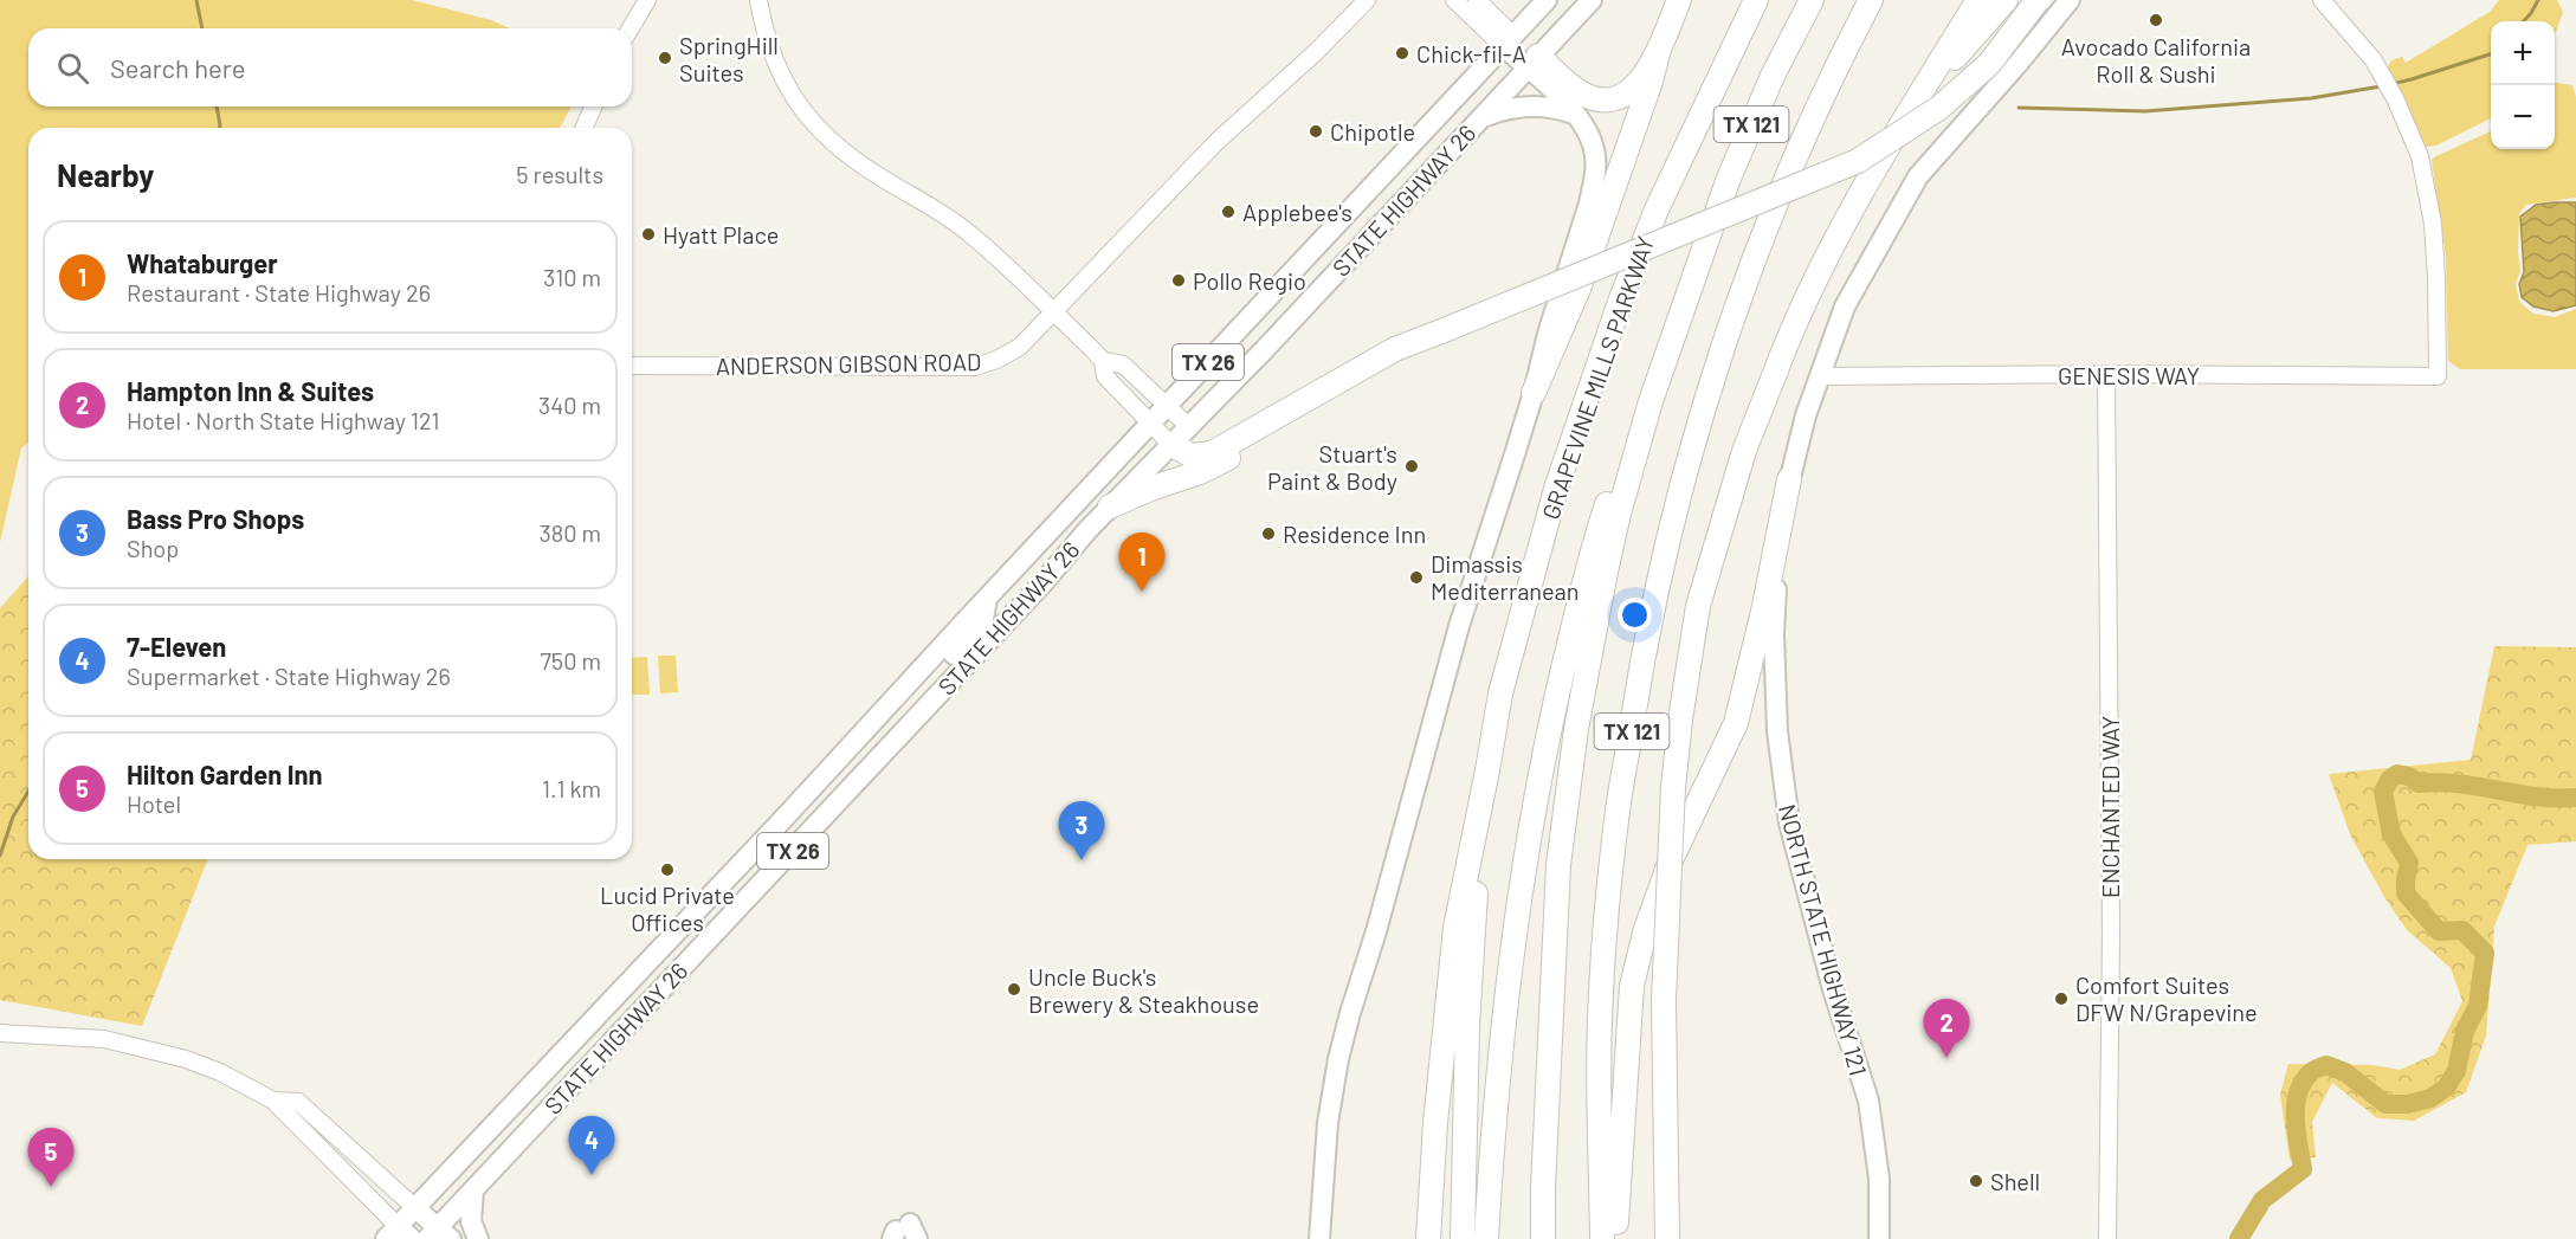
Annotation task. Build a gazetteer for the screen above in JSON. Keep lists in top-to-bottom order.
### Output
{
  "streets": {
    "highway": ["TX 121", "GRAPEVINE MILLS PARKWAY"],
    "main road": ["STATE HIGHWAY 26", "TX 26", "NORTH STATE HIGHWAY 121"],
    "street": ["ANDERSON GIBSON ROAD", "GENESIS WAY", "ENCHANTED WAY"]
  },
  "crossings": [
    ["GENESIS WAY", "ENCHANTED WAY"],
    ["GENESIS WAY", "NORTH STATE HIGHWAY 121"]
  ],
  "places": [
    "Avocado California Roll & Sushi",
    "Chick-fil-A",
    "SpringHill Suites",
    "Chipotle",
    "Applebee's",
    "Hyatt Place",
    "Pollo Regio",
    "Stuart's Paint & Body",
    "Residence Inn",
    "Dimassis Mediterranean",
    "Lucid Private Offices",
    "Uncle Buck's Brewery & Steakhouse",
    "Comfort Suites DFW N/Grapevine",
    "Shell"
  ],
  "page": {
    "map_buttons": ["+", "−"],
    "search": "Search here",
    "heading": ["Nearby", "5 results"],
    "list": [
      {
        "mark": "1",
        "name": "Whataburger",
        "note": "Restaurant · State Highway 26",
        "value": "310 m"
      },
      {
        "mark": "2",
        "name": "Hampton Inn & Suites",
        "note": "Hotel · North State Highway 121",
        "value": "340 m"
      },
      {
        "mark": "3",
        "name": "Bass Pro Shops",
        "note": "Shop",
        "value": "380 m"
      },
      {
        "mark": "4",
        "name": "7-Eleven",
        "note": "Supermarket · State Highway 26",
        "value": "750 m"
      },
      {
        "mark": "5",
        "name": "Hilton Garden Inn",
        "note": "Hotel",
        "value": "1.1 km"
      }
    ],
    "pins": [
      "1",
      "3",
      "2",
      "4",
      "5"
    ]
  }
}
